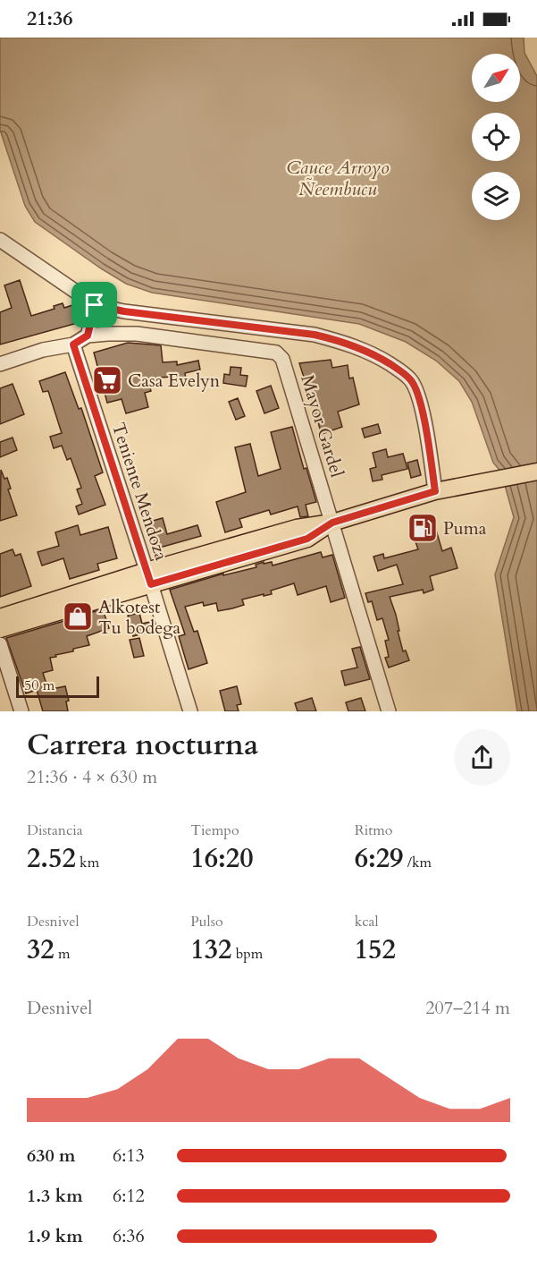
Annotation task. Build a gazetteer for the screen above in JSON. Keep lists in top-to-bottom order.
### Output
{
  "streets": {
    "street": ["Mayor Gardel", "Teniente Mendoza"]
  },
  "crossings": [
    ["Mayor Gardel", "Teniente Mendoza"]
  ],
  "water": ["Cauce Arroyo Ñeembucu"],
  "places": {
    "supermarket": ["Casa Evelyn"],
    "fuel station": ["Puma"],
    "shop": ["Alkotest Tu bodega"]
  },
  "scale_bar": "50 m",
  "north": "top right",
  "page": {
    "status": "21:36",
    "scale": "50 m",
    "heading": ["Carrera nocturna", "21:36 · 4 × 630 m"],
    "stats": [
      ["Distancia", "2.52 km"],
      ["Tiempo", "16:20"],
      ["Ritmo", "6:29 /km"],
      ["Desnivel", "32 m"],
      ["Pulso", "132 bpm"],
      ["kcal", "152"]
    ],
    "chart": ["Desnivel", "207–214 m"],
    "list": [
      {
        "name": "630 m",
        "note": "6:13"
      },
      {
        "name": "1.3 km",
        "note": "6:12"
      },
      {
        "name": "1.9 km",
        "note": "6:36"
      }
    ]
  }
}
